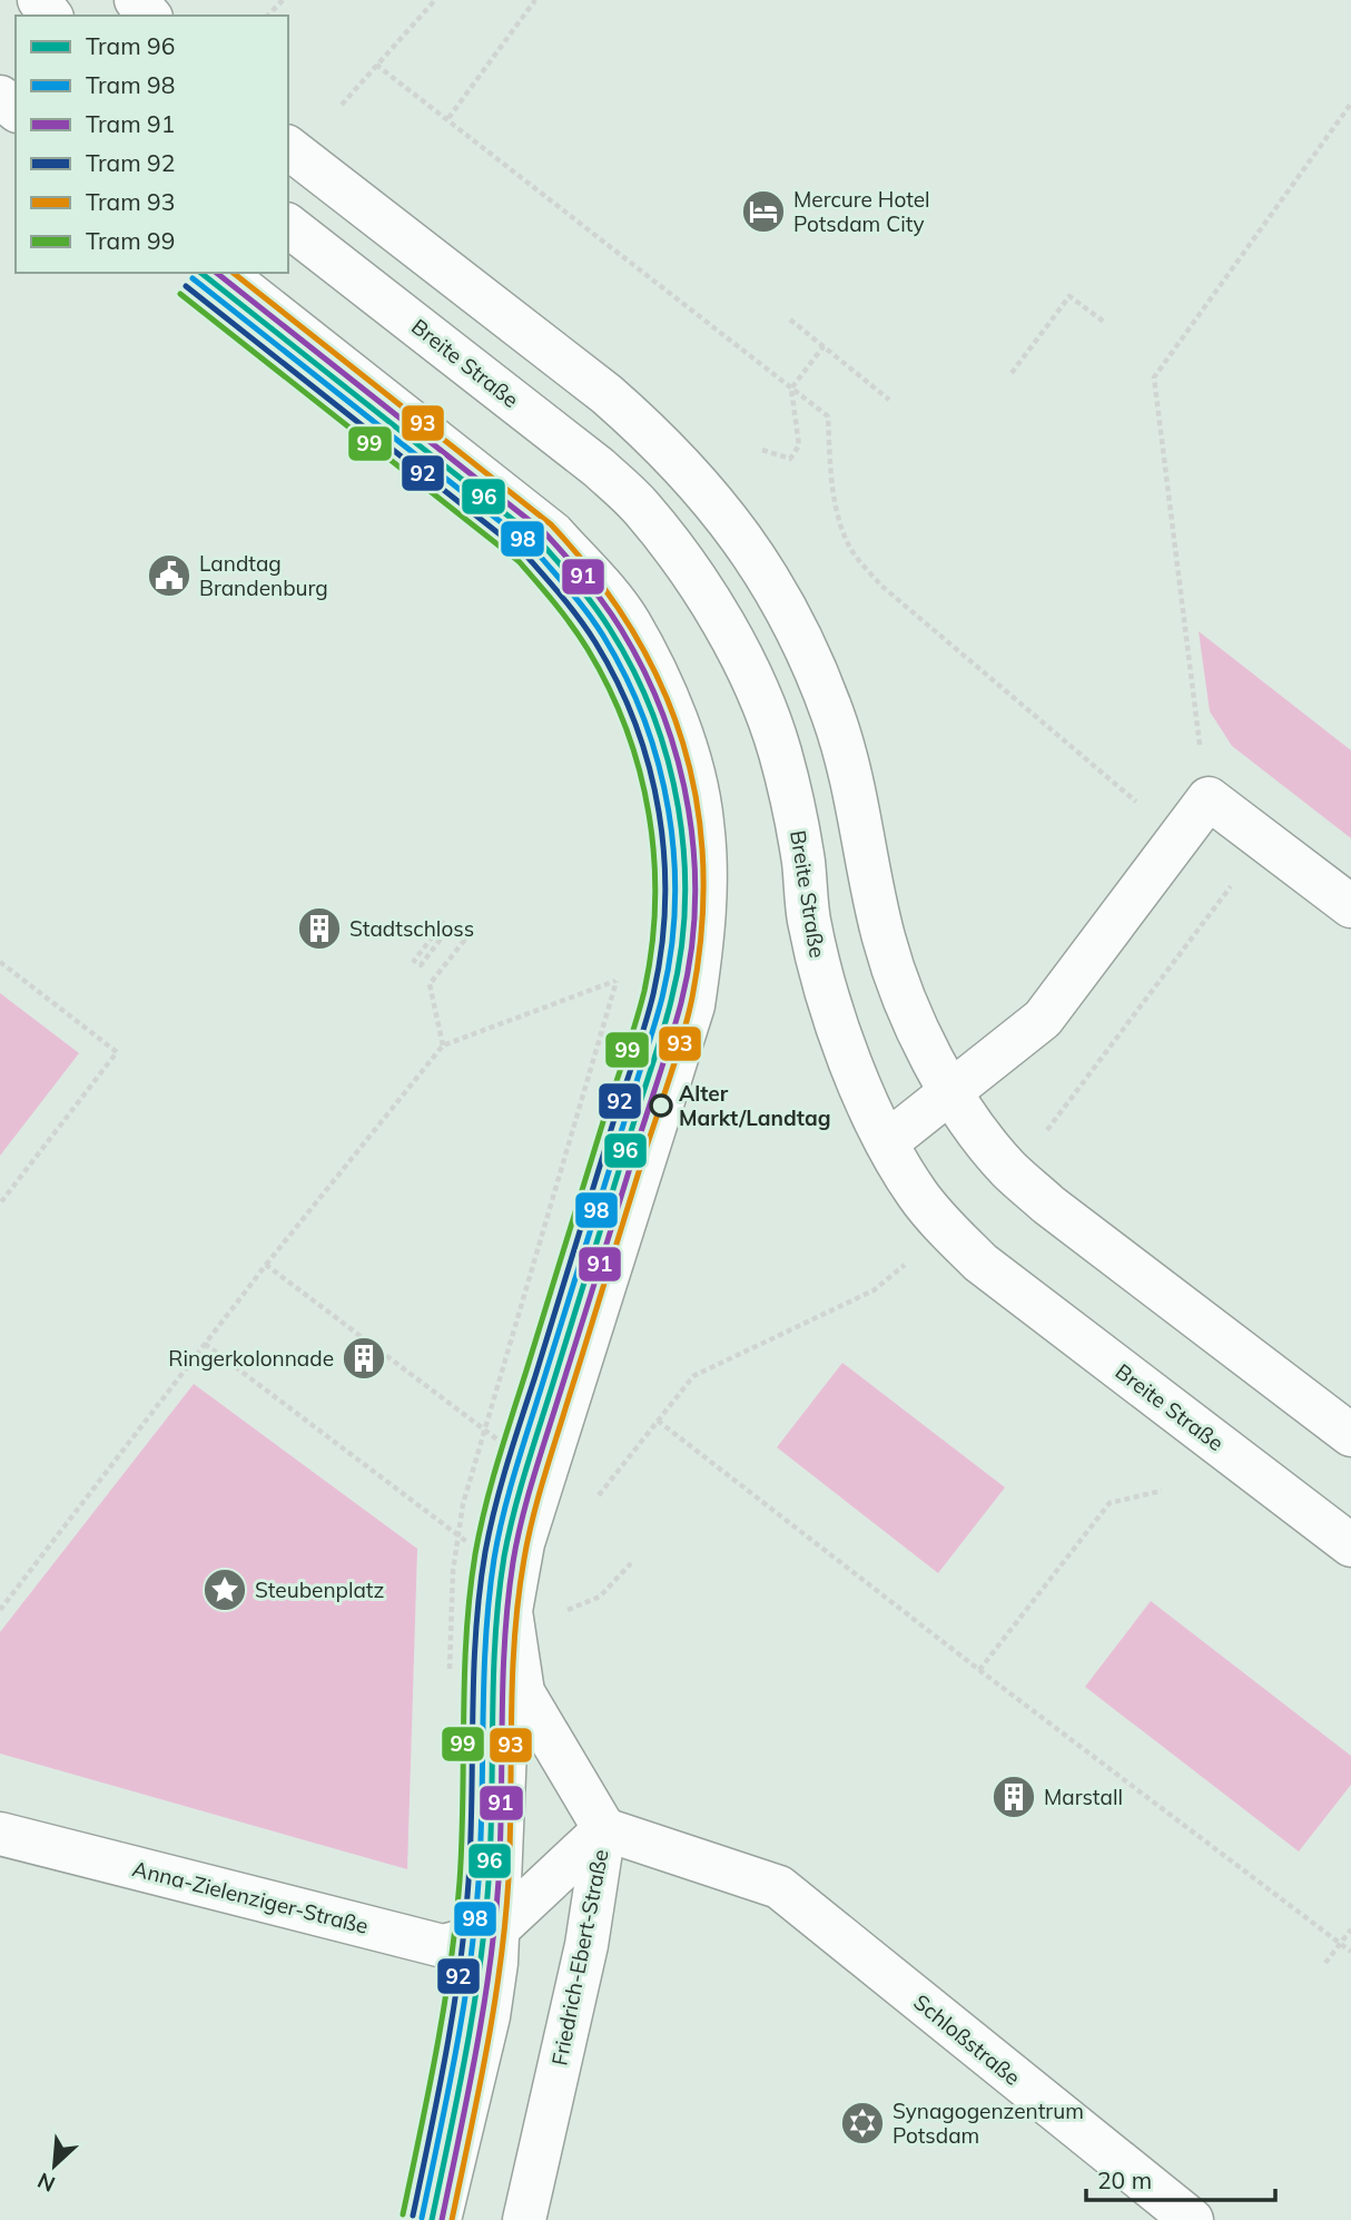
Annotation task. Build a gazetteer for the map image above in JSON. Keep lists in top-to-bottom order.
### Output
{
  "streets": {
    "main road": [
      "Breite Straße",
      "Anna-Zielenziger-Straße",
      "Friedrich-Ebert-Straße",
      "Schloßstraße"
    ]
  },
  "crossings": [
    ["Friedrich-Ebert-Straße", "Schloßstraße"]
  ],
  "places": {
    "hotel": ["Mercure Hotel Potsdam City"],
    "public building": ["Landtag Brandenburg"],
    "building": ["Stadtschloss", "Ringerkolonnade", "Marstall"],
    "other": ["Alter Markt/Landtag"],
    "place": ["Steubenplatz"],
    "synagogue": ["Synagogenzentrum Potsdam"]
  },
  "lines": [
    "tram line 96",
    "tram line 91",
    "tram line 93",
    "tram line 98",
    "tram line 92",
    "tram line 99"
  ],
  "legend": [
    "Tram 96",
    "Tram 98",
    "Tram 91",
    "Tram 92",
    "Tram 93",
    "Tram 99"
  ],
  "scale_bar": "20 m",
  "north": "bottom left"
}
